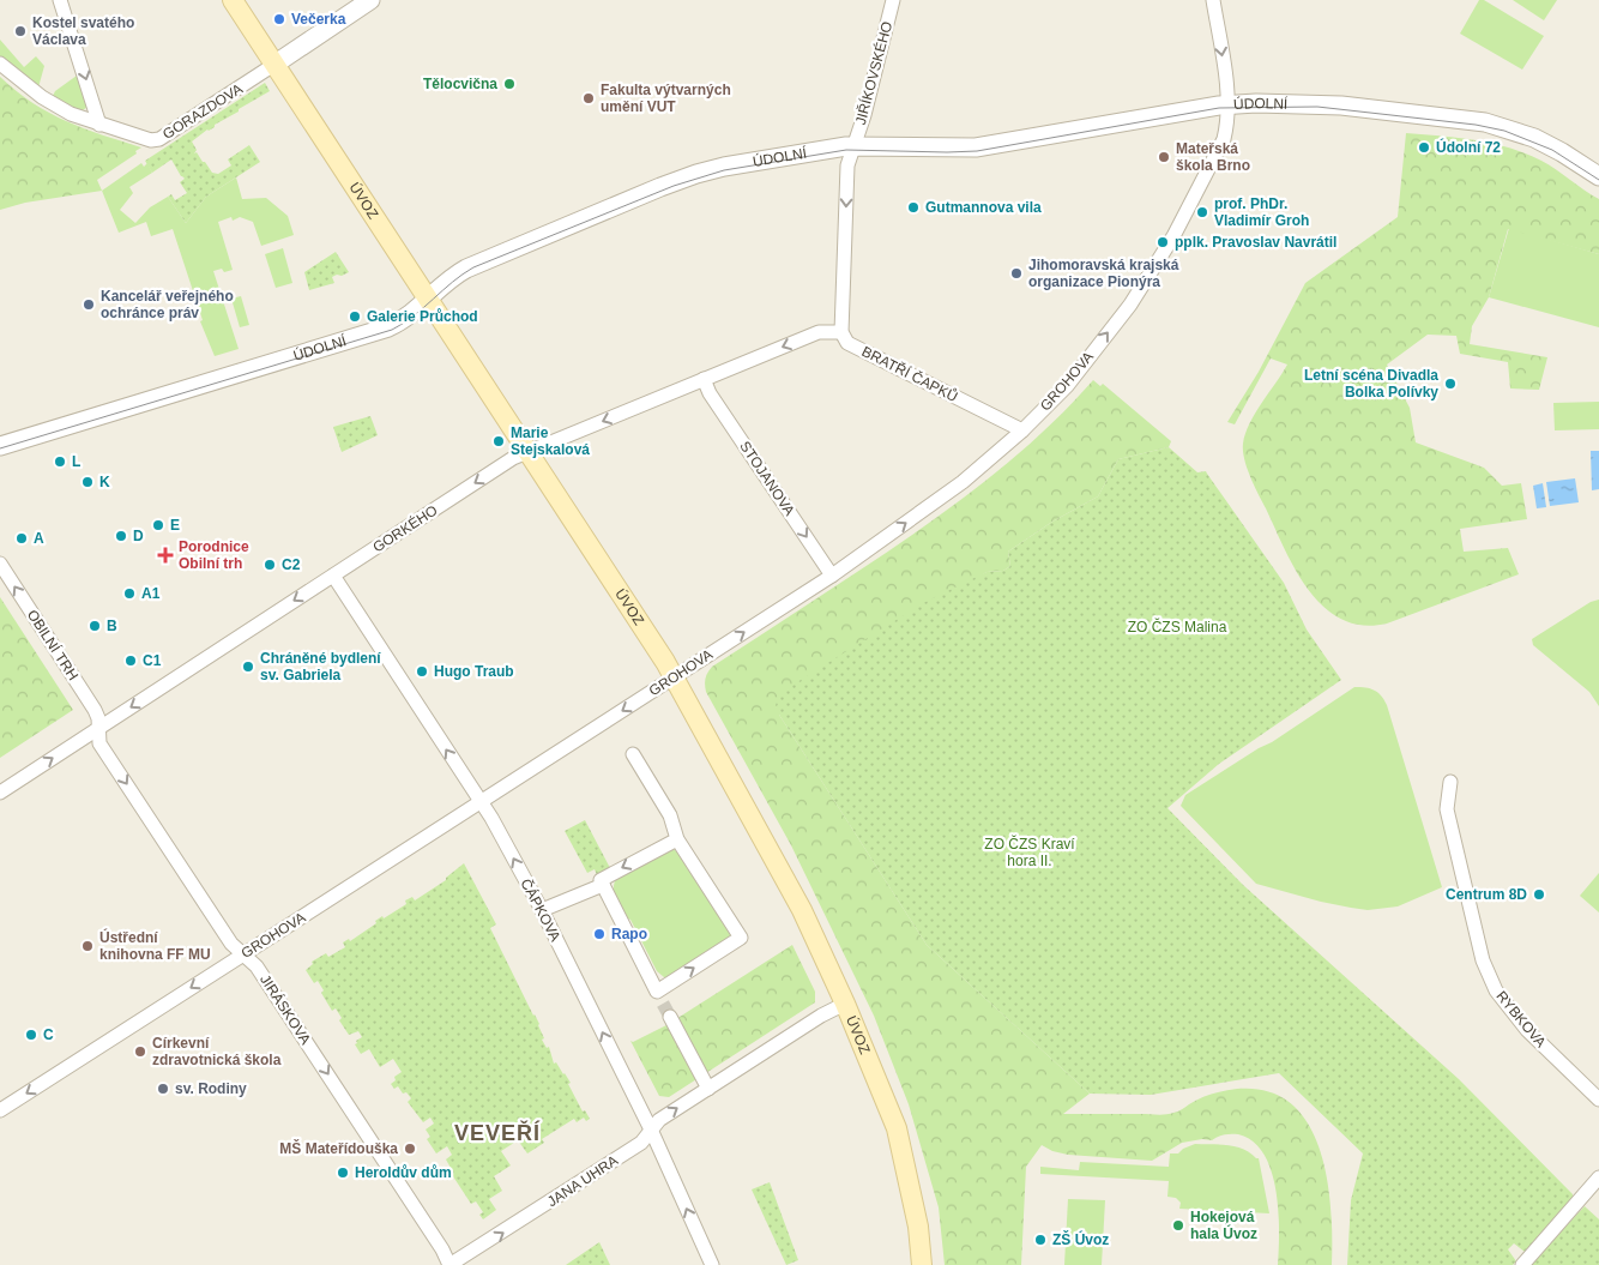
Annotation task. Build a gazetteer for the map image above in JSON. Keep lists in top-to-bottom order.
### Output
{
  "streets": {
    "main road": ["ÚVOZ"],
    "street": [
      "JIŘÍKOVSKÉHO",
      "ÚDOLNÍ",
      "GORAZDOVA",
      "BRATŘÍ ČAPKŮ",
      "GROHOVA",
      "STOJANOVA",
      "GORKÉHO",
      "OBILNÍ TRH",
      "ČÁPKOVA",
      "JIRÁSKOVA",
      "RYBKOVA",
      "JANA UHRA"
    ]
  },
  "crossings": [
    ["JIŘÍKOVSKÉHO", "ÚDOLNÍ"],
    ["ÚDOLNÍ", "ÚVOZ"],
    ["ÚDOLNÍ", "GROHOVA"],
    ["GORAZDOVA", "ÚVOZ"],
    ["ÚVOZ", "GROHOVA"],
    ["ÚVOZ", "GORKÉHO"],
    ["ÚVOZ", "JANA UHRA"],
    ["BRATŘÍ ČAPKŮ", "GROHOVA"],
    ["BRATŘÍ ČAPKŮ", "GORKÉHO"],
    ["GROHOVA", "STOJANOVA"],
    ["GROHOVA", "ČÁPKOVA"],
    ["GROHOVA", "JIRÁSKOVA"],
    ["STOJANOVA", "GORKÉHO"],
    ["GORKÉHO", "OBILNÍ TRH"],
    ["GORKÉHO", "ČÁPKOVA"],
    ["GORKÉHO", "JIRÁSKOVA"],
    ["OBILNÍ TRH", "JIRÁSKOVA"],
    ["ČÁPKOVA", "JANA UHRA"],
    ["JIRÁSKOVA", "JANA UHRA"]
  ],
  "one_way": [
    "STOJANOVA",
    "OBILNÍ TRH",
    "ČÁPKOVA",
    "JIRÁSKOVA",
    "JANA UHRA"
  ],
  "districts": ["VEVEŘÍ"],
  "parks": ["ZO ČZS Malina", "ZO ČZS Kraví hora II."],
  "places": {
    "other": [
      "Večerka",
      "Kostel svatého Václava",
      "Tělocvična",
      "Fakulta výtvarných umění VUT",
      "Údolní 72",
      "Mateřská škola Brno",
      "Gutmannova vila",
      "prof. PhDr. Vladimír Groh",
      "pplk. Pravoslav Navrátil",
      "Jihomoravská krajská organizace Pionýra",
      "Kancelář veřejného ochránce práv",
      "Galerie Průchod",
      "Letní scéna Divadla Bolka Polívky",
      "Marie Stejskalová",
      "L",
      "K",
      "E",
      "D",
      "A",
      "C2",
      "A1",
      "B",
      "C1",
      "Chráněné bydlení sv. Gabriela",
      "Hugo Traub",
      "Centrum 8D",
      "Rapo",
      "Ústřední knihovna FF MU",
      "C",
      "Církevní zdravotnická škola",
      "sv. Rodiny",
      "MŠ Mateřídouška",
      "Heroldův dům",
      "Hokejová hala Úvoz",
      "ZŠ Úvoz"
    ],
    "health": ["Porodnice Obilní trh"]
  }
}
